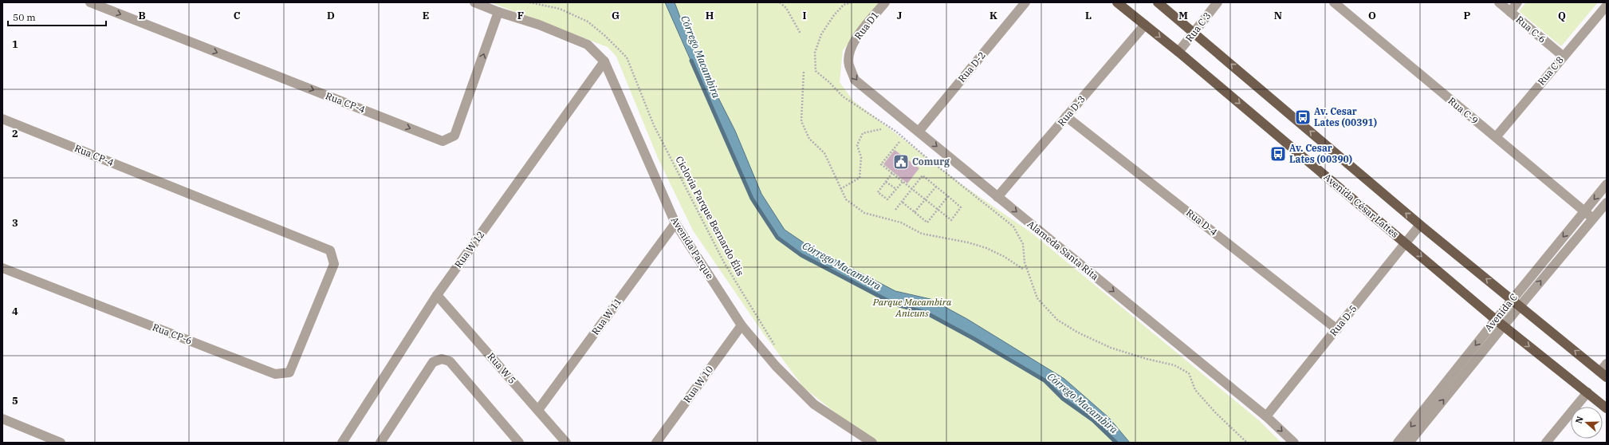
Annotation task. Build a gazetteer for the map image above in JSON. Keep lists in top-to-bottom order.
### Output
{
  "streets": {
    "main road": ["Avenida César Lattes"],
    "street": [
      "Rua D1",
      "Rua C 3",
      "Rua C-6",
      "Rua D-2",
      "Rua C 8",
      "Rua CP-4",
      "Rua D-3",
      "Rua C-9",
      "Rua D-4",
      "Avenida Parque",
      "Rua W 12",
      "Alameda Santa Rita",
      "Avenida C",
      "Rua W 11",
      "Rua D-5",
      "Rua CP-6",
      "Rua W 5",
      "Rua W 10"
    ],
    "path": ["Ciclovia Parque Bernardo Élis"]
  },
  "crossings": [
    ["Rua D1", "Alameda Santa Rita"],
    ["Rua C 3", "Avenida César Lattes"],
    ["Rua C-6", "Rua C 8"],
    ["Rua D-2", "Alameda Santa Rita"],
    ["Rua C 8", "Rua C-9"],
    ["Rua CP-4", "Avenida Parque"],
    ["Rua CP-4", "Rua CP-6"],
    ["Rua D-3", "Avenida César Lattes"],
    ["Rua D-3", "Rua D-4"],
    ["Rua D-3", "Alameda Santa Rita"],
    ["Rua C-9", "Avenida C"],
    ["Avenida César Lattes", "Avenida C"],
    ["Avenida César Lattes", "Rua D-5"],
    ["Rua D-4", "Rua D-5"],
    ["Avenida Parque", "Rua W 12"],
    ["Avenida Parque", "Rua W 11"],
    ["Avenida Parque", "Rua W 10"],
    ["Rua W 12", "Rua W 5"],
    ["Alameda Santa Rita", "Rua D-5"],
    ["Rua W 11", "Rua W 5"]
  ],
  "one_way": ["Alameda Santa Rita"],
  "water": ["Córrego Macambira"],
  "parks": ["Parque Macambira Anicuns"],
  "places": {
    "bus stop": ["Av. Cesar Lates (00391)", "Av. Cesar Lates (00390)"],
    "public building": ["Comurg"]
  },
  "scale_bar": "50 m",
  "north": "left",
  "grid": {
    "columns": [
      "B",
      "C",
      "D",
      "E",
      "F",
      "G",
      "H",
      "I",
      "J",
      "K",
      "L",
      "M",
      "N",
      "O",
      "P",
      "Q"
    ],
    "rows": [
      "1",
      "2",
      "3",
      "4",
      "5"
    ]
  }
}
